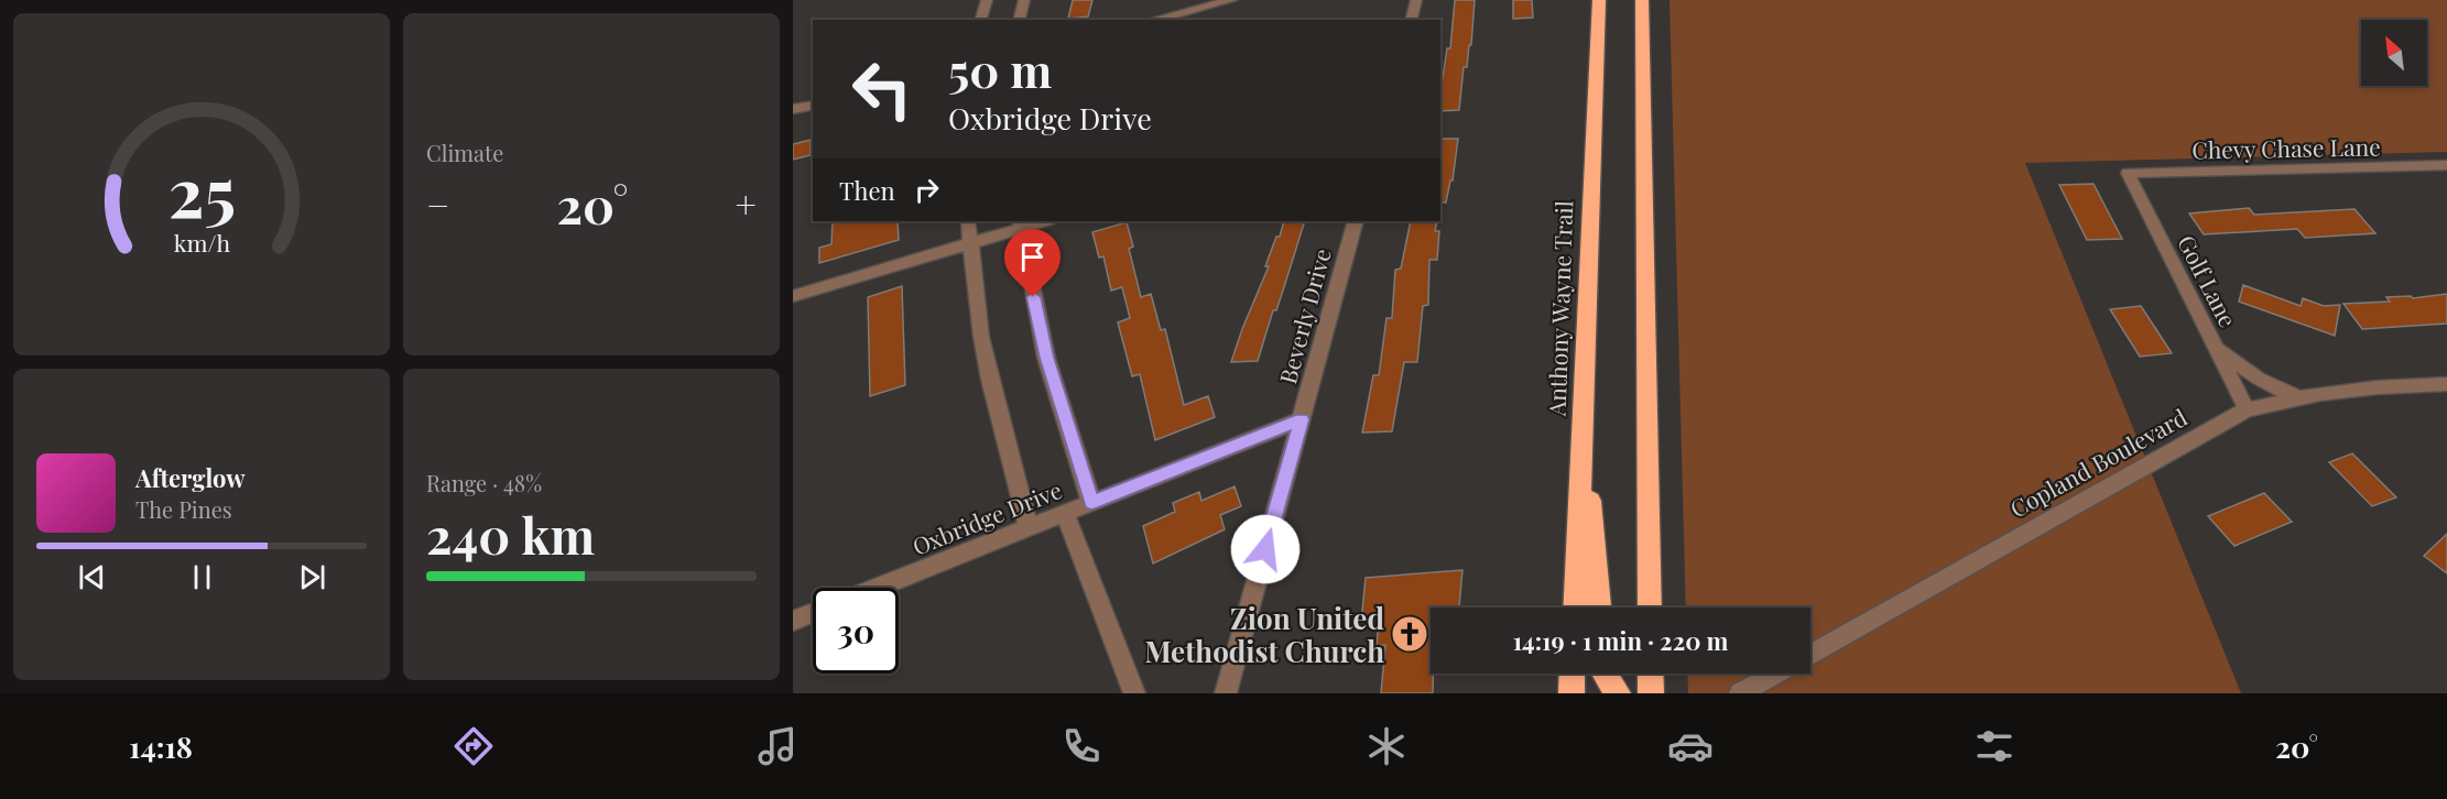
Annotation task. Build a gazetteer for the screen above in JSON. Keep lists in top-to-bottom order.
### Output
{
  "streets": {
    "highway": ["Anthony Wayne Trail"],
    "street": [
      "Chevy Chase Lane",
      "Golf Lane",
      "Beverly Drive",
      "Copland Boulevard",
      "Oxbridge Drive"
    ]
  },
  "crossings": [
    ["Chevy Chase Lane", "Golf Lane"],
    ["Golf Lane", "Copland Boulevard"],
    ["Beverly Drive", "Oxbridge Drive"]
  ],
  "places": {
    "church": ["Zion United Methodist Church"]
  },
  "north": "top left",
  "page": {
    "tile": [
      "Climate",
      ["Range · 48%", "240 km"]
    ],
    "turn": ["50 m", "Oxbridge Drive"],
    "then": "Then",
    "heat": ["−", "20°", "+"],
    "song": ["Afterglow", "The Pines"],
    "limit": "30",
    "trip": "14:19 · 1 min · 220 m",
    "tabs": ["14:18", "20°"],
    "gauge": ["25", "km/h"]
  }
}
